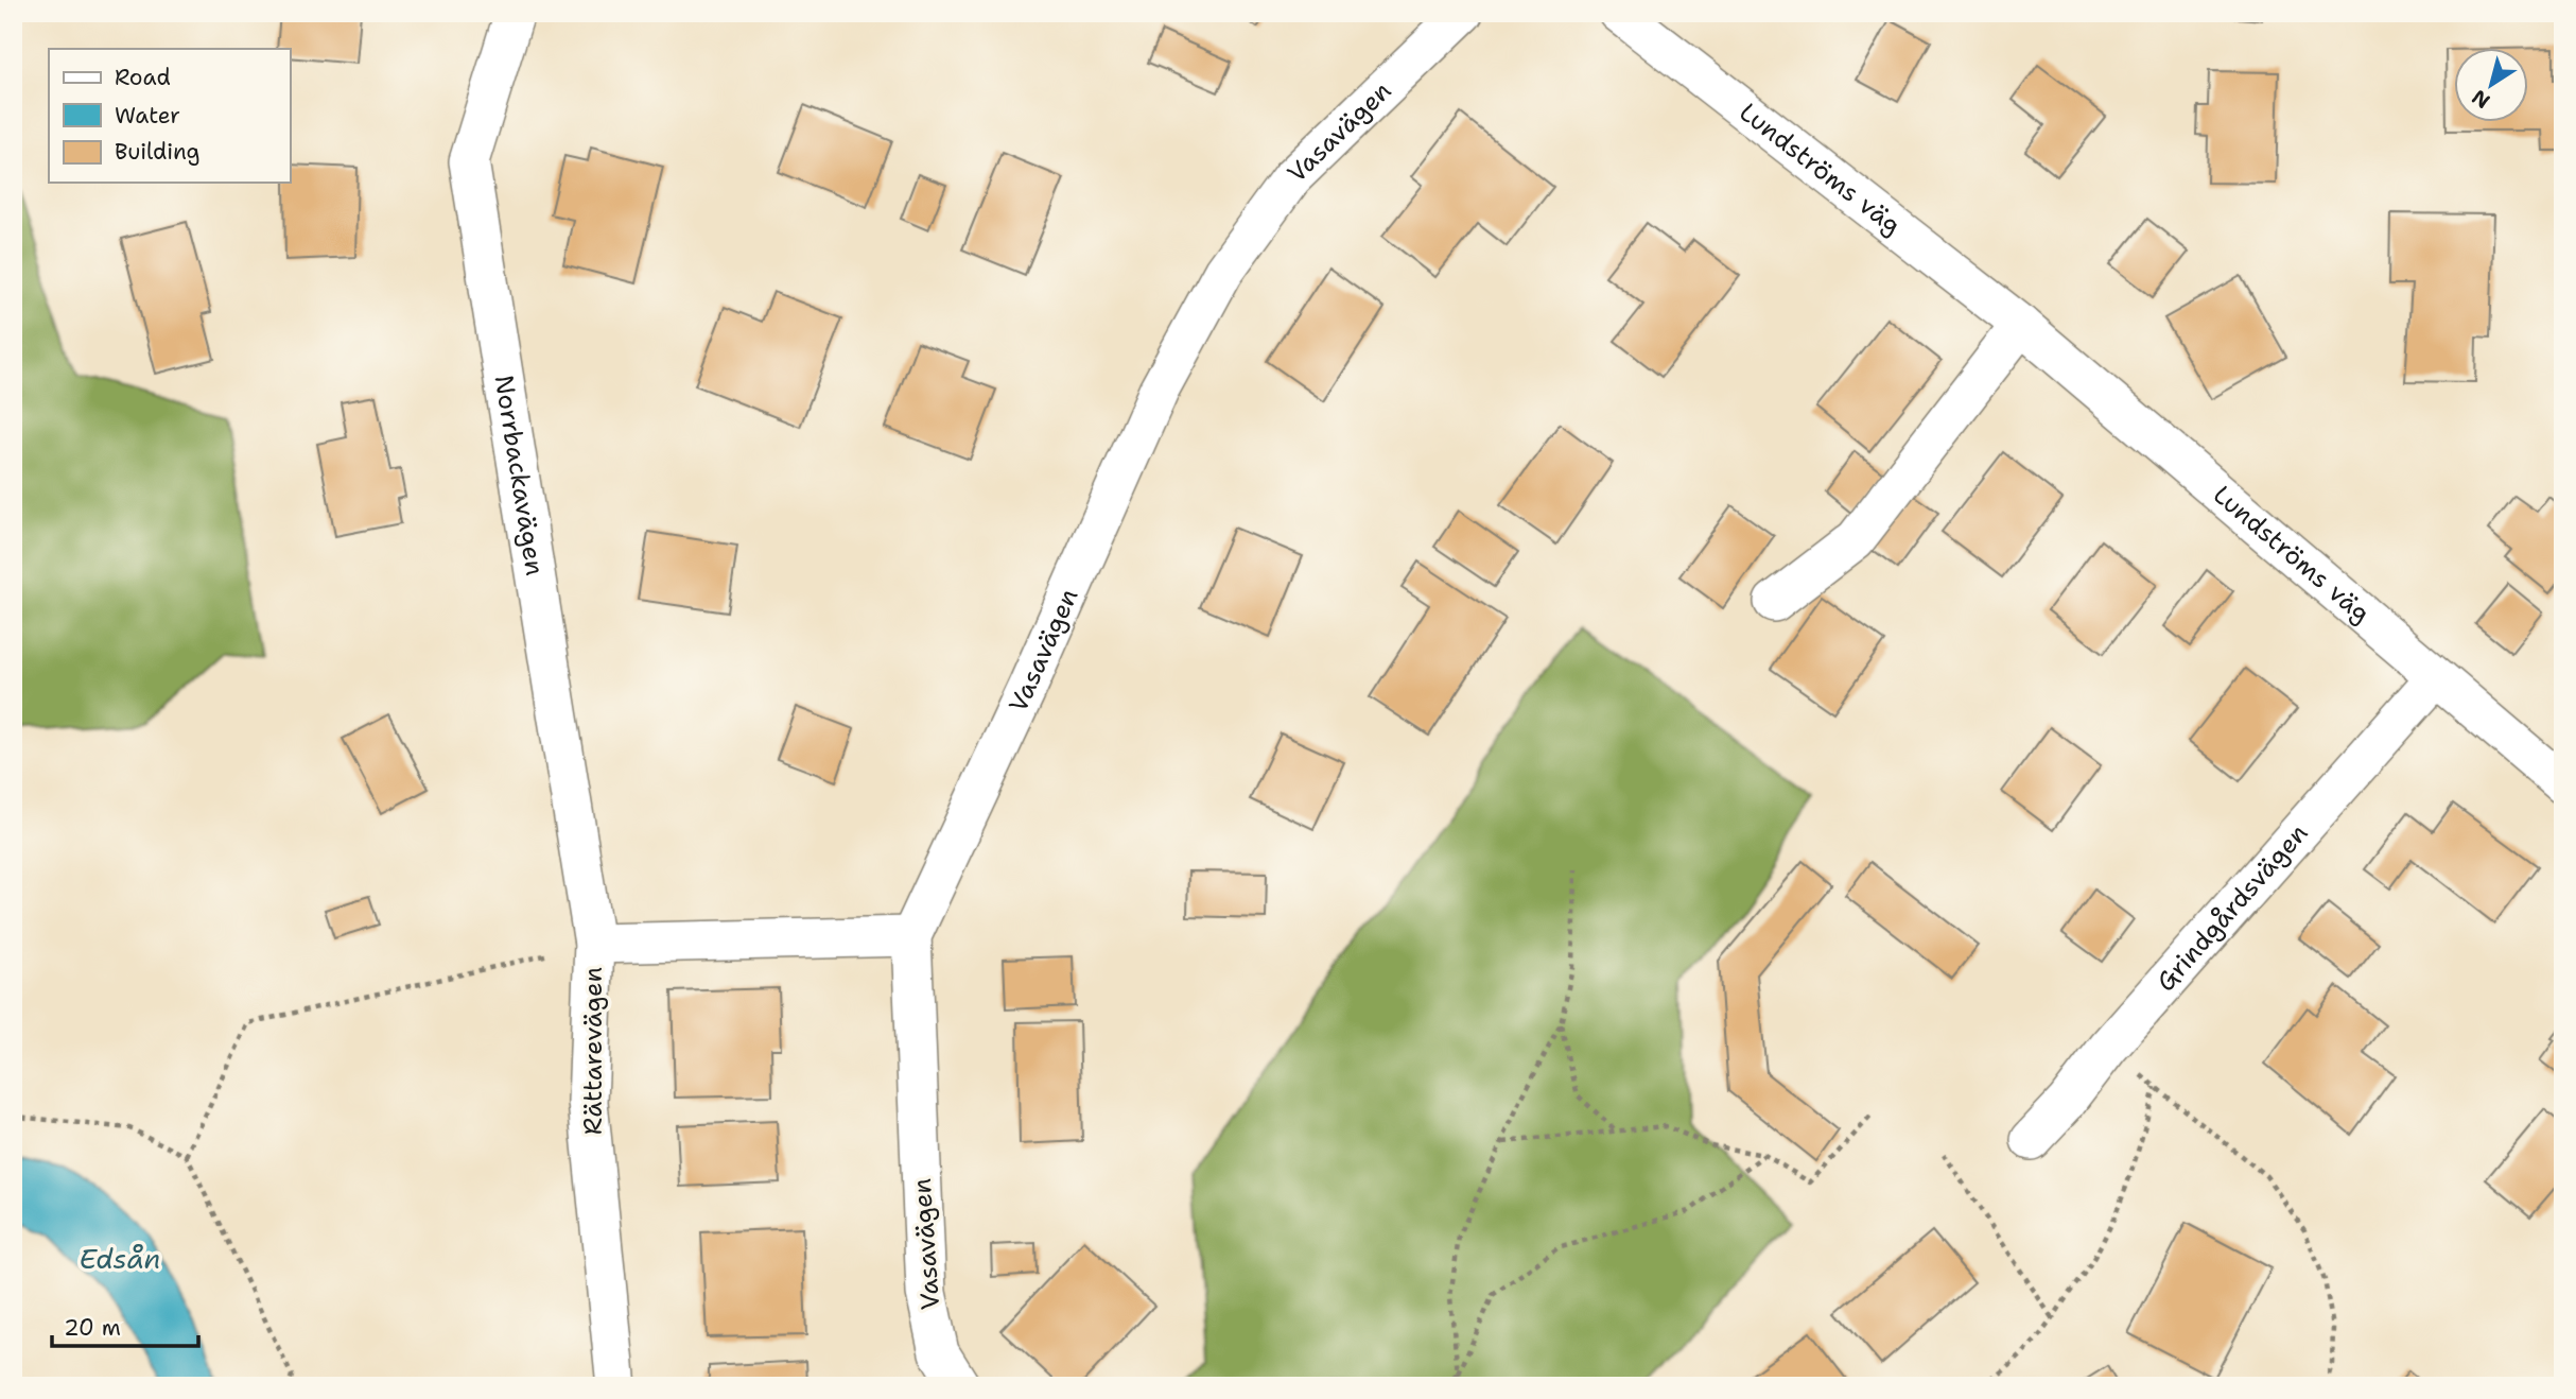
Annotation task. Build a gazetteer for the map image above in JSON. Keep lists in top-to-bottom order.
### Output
{
  "streets": {
    "street": [
      "Vasavägen",
      "Lundströms väg",
      "Norrbackavägen",
      "Grindgårdsvägen",
      "Rättarevägen"
    ]
  },
  "crossings": [
    ["Vasavägen", "Rättarevägen"],
    ["Lundströms väg", "Grindgårdsvägen"],
    ["Norrbackavägen", "Rättarevägen"]
  ],
  "water": ["Edsån"],
  "legend": ["Road", "Water", "Building"],
  "scale_bar": "20 m",
  "north": "bottom left"
}
